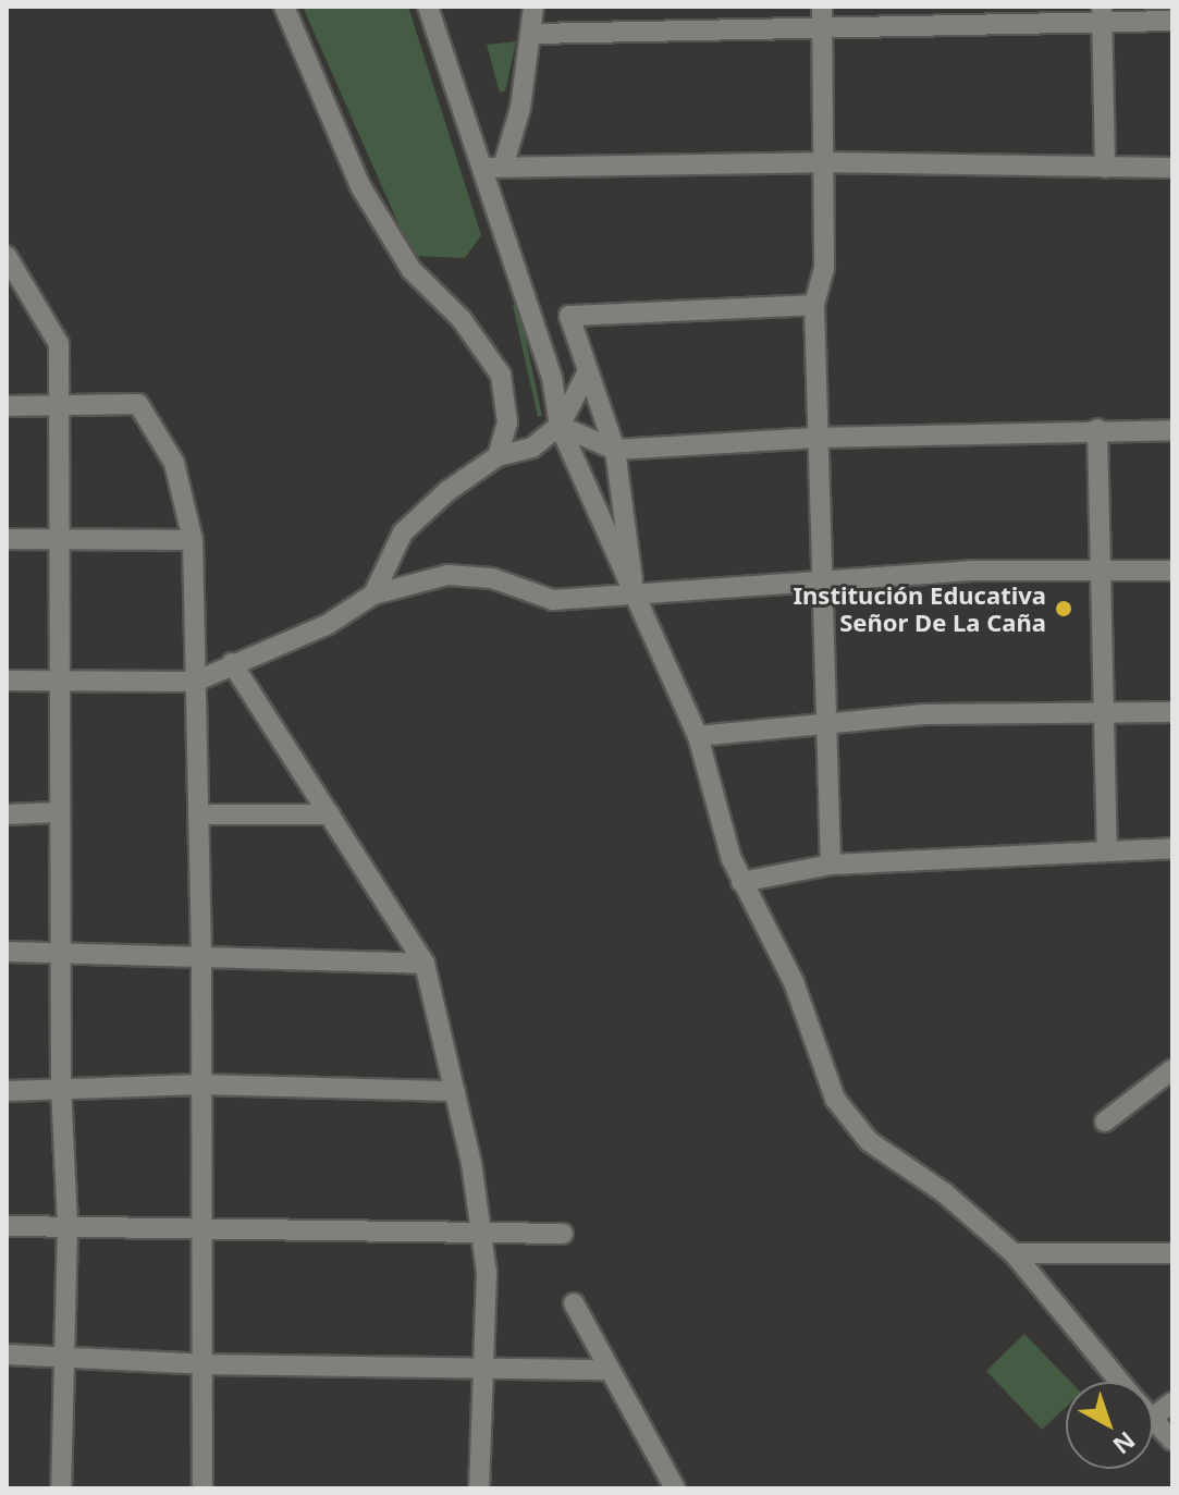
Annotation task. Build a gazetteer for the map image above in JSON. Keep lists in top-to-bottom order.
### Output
{
  "places": ["Institución Educativa Señor De La Caña"],
  "north": "bottom right"
}
